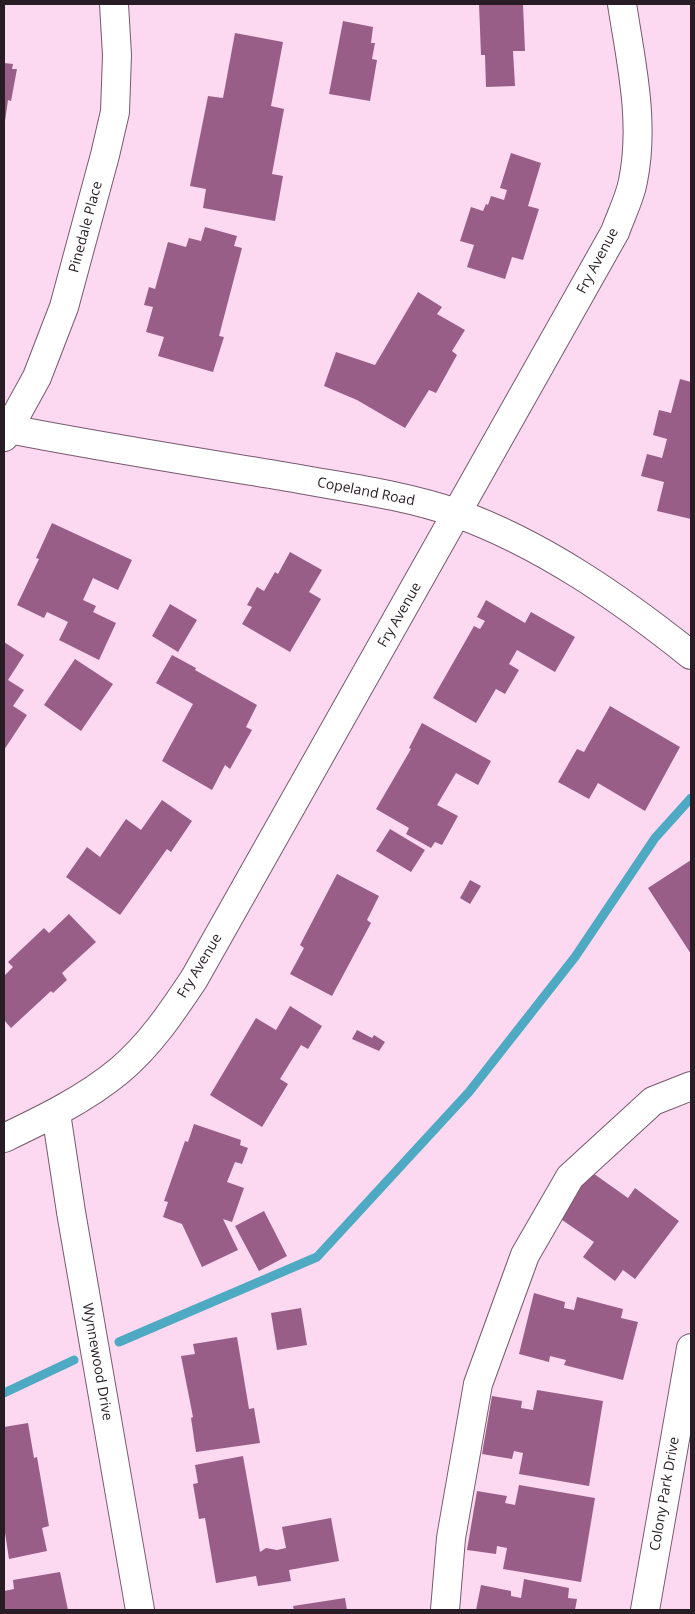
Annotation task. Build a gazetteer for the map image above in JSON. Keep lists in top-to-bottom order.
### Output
{
  "streets": {
    "street": [
      "Pinedale Place",
      "Fry Avenue",
      "Copeland Road",
      "Wynnewood Drive",
      "Colony Park Drive"
    ]
  },
  "crossings": [
    ["Pinedale Place", "Copeland Road"],
    ["Fry Avenue", "Copeland Road"],
    ["Fry Avenue", "Wynnewood Drive"]
  ]
}
